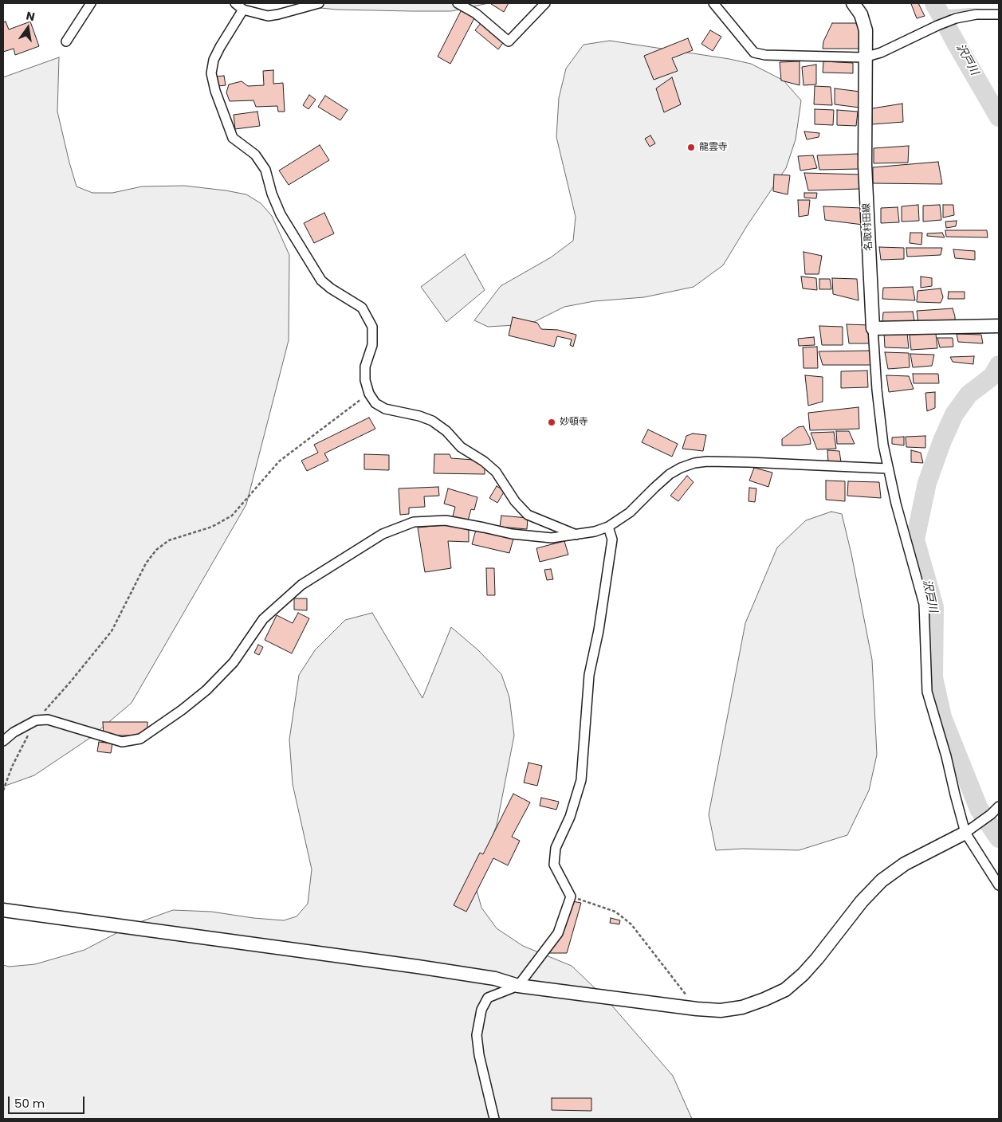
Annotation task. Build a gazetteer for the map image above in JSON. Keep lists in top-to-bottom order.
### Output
{
  "streets": {
    "street": ["名取村田線"]
  },
  "water": ["沢戸川"],
  "places": ["龍雲寺", "妙頓寺"],
  "scale_bar": "50 m",
  "north": "top"
}
